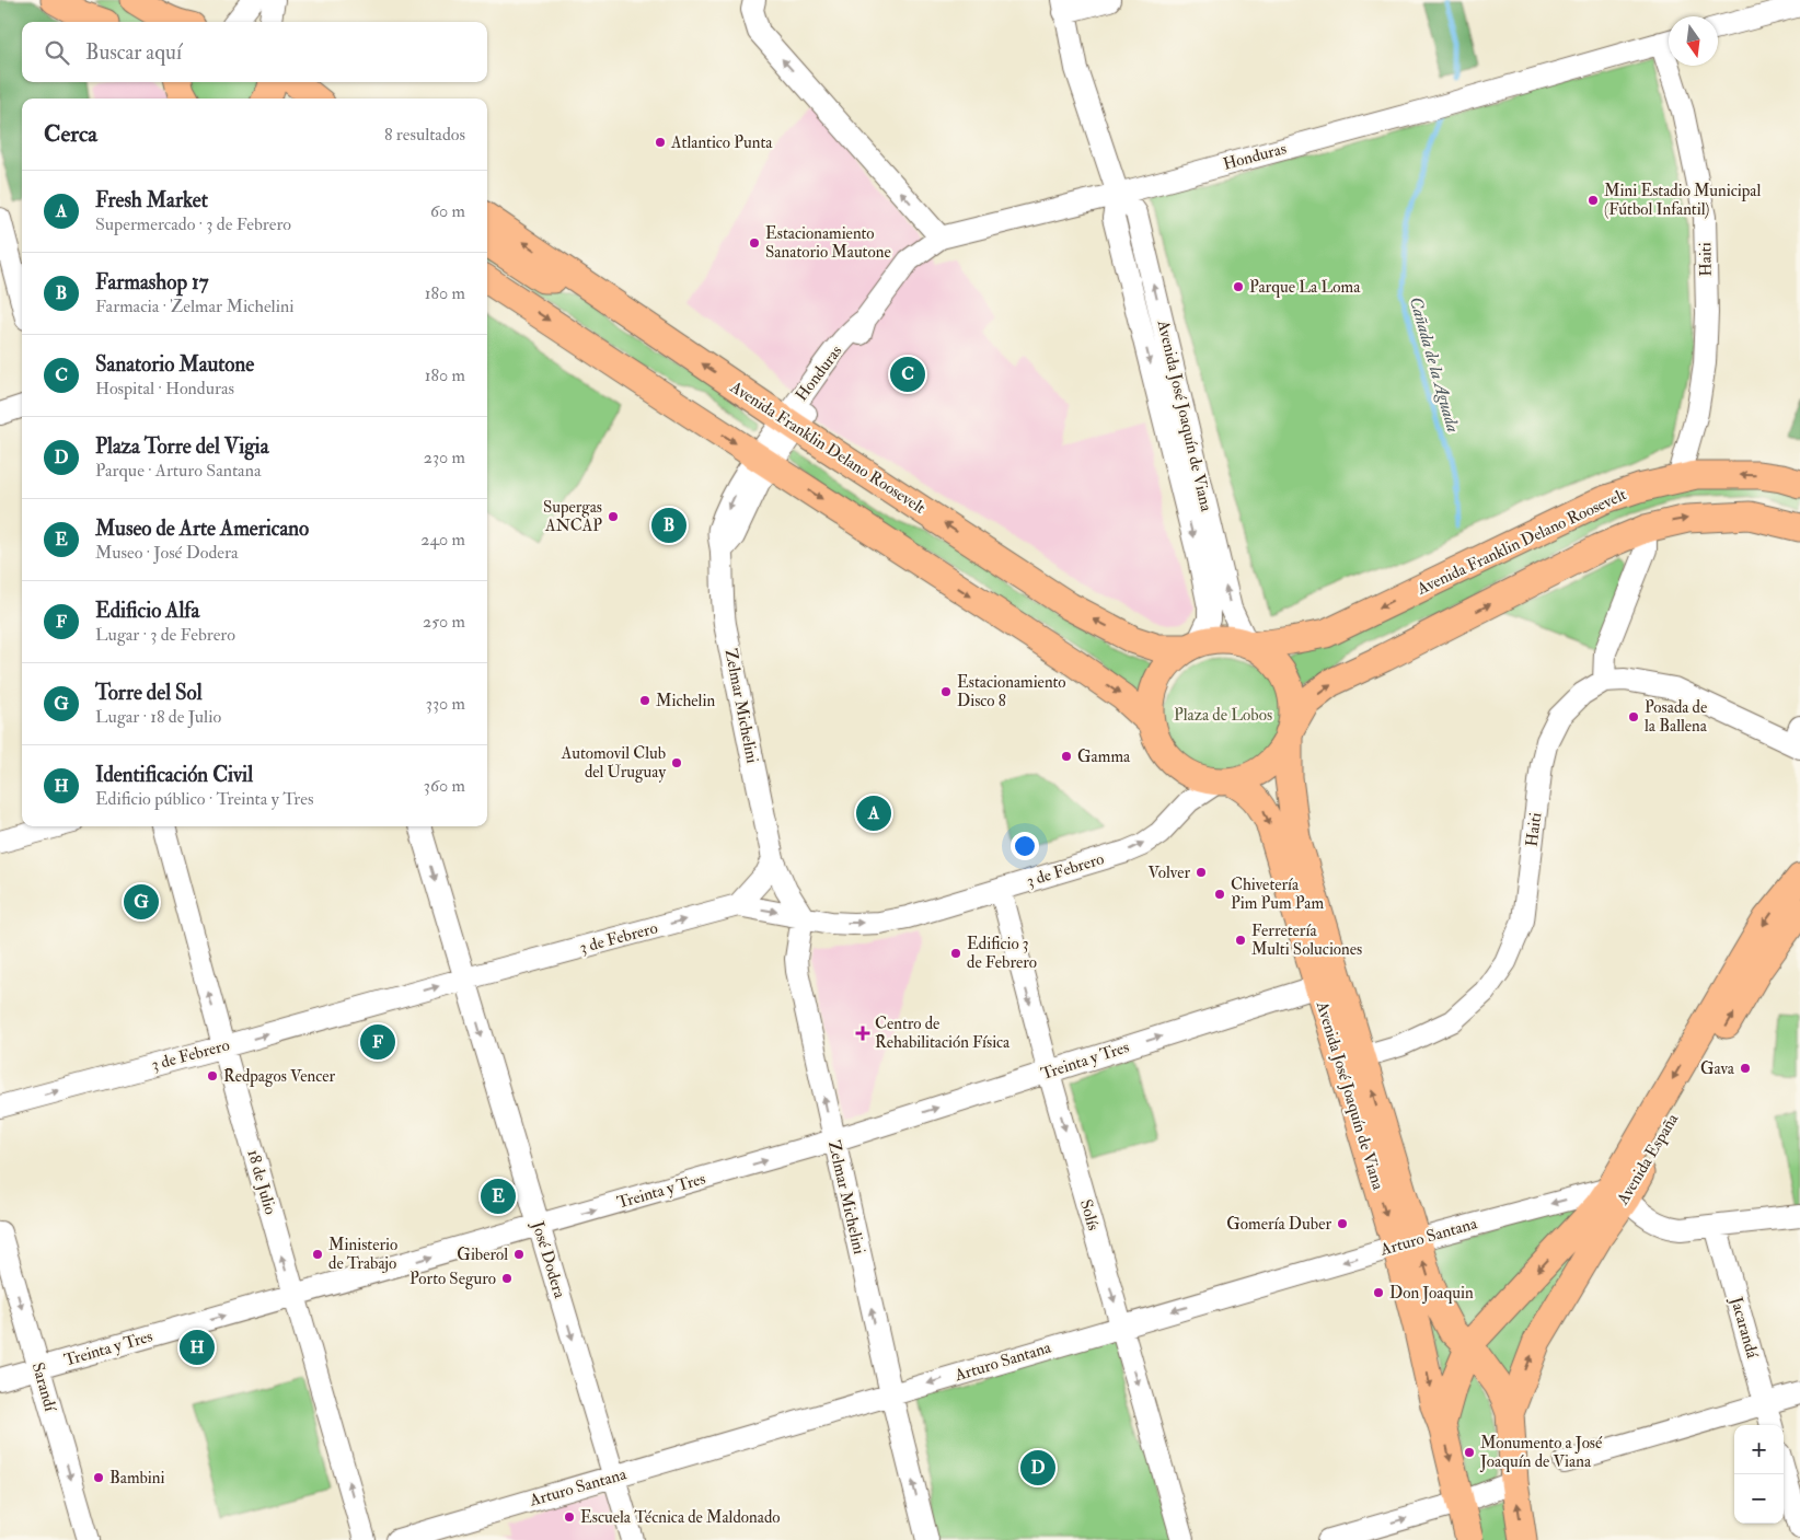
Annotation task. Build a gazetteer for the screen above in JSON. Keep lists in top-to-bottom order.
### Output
{
  "streets": {
    "main road": ["Avenida José Joaquín de Viana", "Avenida Franklin Delano Roosevelt", "Avenida España"],
    "street": [
      "Honduras",
      "Haiti",
      "Zelmar Michelini",
      "3 de Febrero",
      "Treinta y Tres",
      "18 de Julio",
      "Solís",
      "Arturo Santana",
      "José Dodera",
      "Jacarandá",
      "Sarandí"
    ]
  },
  "crossings": [
    ["Honduras", "Avenida José Joaquín de Viana"],
    ["Honduras", "Avenida Franklin Delano Roosevelt"],
    ["Honduras", "Zelmar Michelini"],
    ["Haiti", "Avenida José Joaquín de Viana"],
    ["Haiti", "Avenida Franklin Delano Roosevelt"],
    ["Avenida José Joaquín de Viana", "Avenida Franklin Delano Roosevelt"],
    ["Avenida José Joaquín de Viana", "3 de Febrero"],
    ["Avenida José Joaquín de Viana", "Treinta y Tres"],
    ["Avenida José Joaquín de Viana", "Avenida España"],
    ["Avenida José Joaquín de Viana", "Arturo Santana"],
    ["Avenida Franklin Delano Roosevelt", "3 de Febrero"],
    ["Zelmar Michelini", "3 de Febrero"],
    ["Zelmar Michelini", "Treinta y Tres"],
    ["Zelmar Michelini", "Arturo Santana"],
    ["3 de Febrero", "18 de Julio"],
    ["3 de Febrero", "Solís"],
    ["3 de Febrero", "José Dodera"],
    ["Treinta y Tres", "18 de Julio"],
    ["Treinta y Tres", "Solís"],
    ["Treinta y Tres", "José Dodera"],
    ["Treinta y Tres", "Sarandí"],
    ["Avenida España", "Arturo Santana"],
    ["Solís", "Arturo Santana"],
    ["Arturo Santana", "José Dodera"]
  ],
  "one_way": [
    "Zelmar Michelini",
    "3 de Febrero",
    "Treinta y Tres",
    "18 de Julio",
    "Solís",
    "Arturo Santana",
    "José Dodera",
    "Sarandí"
  ],
  "water": ["Cañada de la Aguada"],
  "parks": ["Plaza de Lobos"],
  "places": {
    "other": [
      "Atlantico Punta",
      "Mini Estadio Municipal (Fútbol Infantil)",
      "Estacionamiento Sanatorio Mautone",
      "Parque La Loma",
      "Supergas ANCAP",
      "Estacionamiento Disco 8",
      "Michelin",
      "Posada de la Ballena",
      "Gamma",
      "Automovil Club del Uruguay",
      "Volver",
      "Chivetería Pim Pum Pam",
      "Ferretería Multi Soluciones",
      "Edificio 3 de Febrero",
      "Gava",
      "Redpagos Vencer",
      "Gomería Duber",
      "Ministerio de Trabajo",
      "Giberol",
      "Porto Seguro",
      "Don Joaquin",
      "Monumento a José Joaquín de Viana",
      "Bambini",
      "Escuela Técnica de Maldonado"
    ],
    "health": ["Centro de Rehabilitación Física"]
  },
  "north": "bottom",
  "page": {
    "search": "Buscar aquí",
    "heading": ["Cerca", "8 resultados"],
    "list": [
      {
        "mark": "A",
        "name": "Fresh Market",
        "note": "Supermercado · 3 de Febrero",
        "value": "60 m"
      },
      {
        "mark": "B",
        "name": "Farmashop 17",
        "note": "Farmacia · Zelmar Michelini",
        "value": "180 m"
      },
      {
        "mark": "C",
        "name": "Sanatorio Mautone",
        "note": "Hospital · Honduras",
        "value": "180 m"
      },
      {
        "mark": "D",
        "name": "Plaza Torre del Vigia",
        "note": "Parque · Arturo Santana",
        "value": "230 m"
      },
      {
        "mark": "E",
        "name": "Museo de Arte Americano",
        "note": "Museo · José Dodera",
        "value": "240 m"
      },
      {
        "mark": "F",
        "name": "Edificio Alfa",
        "note": "Lugar · 3 de Febrero",
        "value": "250 m"
      },
      {
        "mark": "G",
        "name": "Torre del Sol",
        "note": "Lugar · 18 de Julio",
        "value": "330 m"
      },
      {
        "mark": "H",
        "name": "Identificación Civil",
        "note": "Edificio público · Treinta y Tres",
        "value": "360 m"
      }
    ],
    "pins": [
      "C",
      "B",
      "A",
      "G",
      "F",
      "E",
      "H",
      "D"
    ],
    "map_buttons": ["+", "−"]
  }
}
